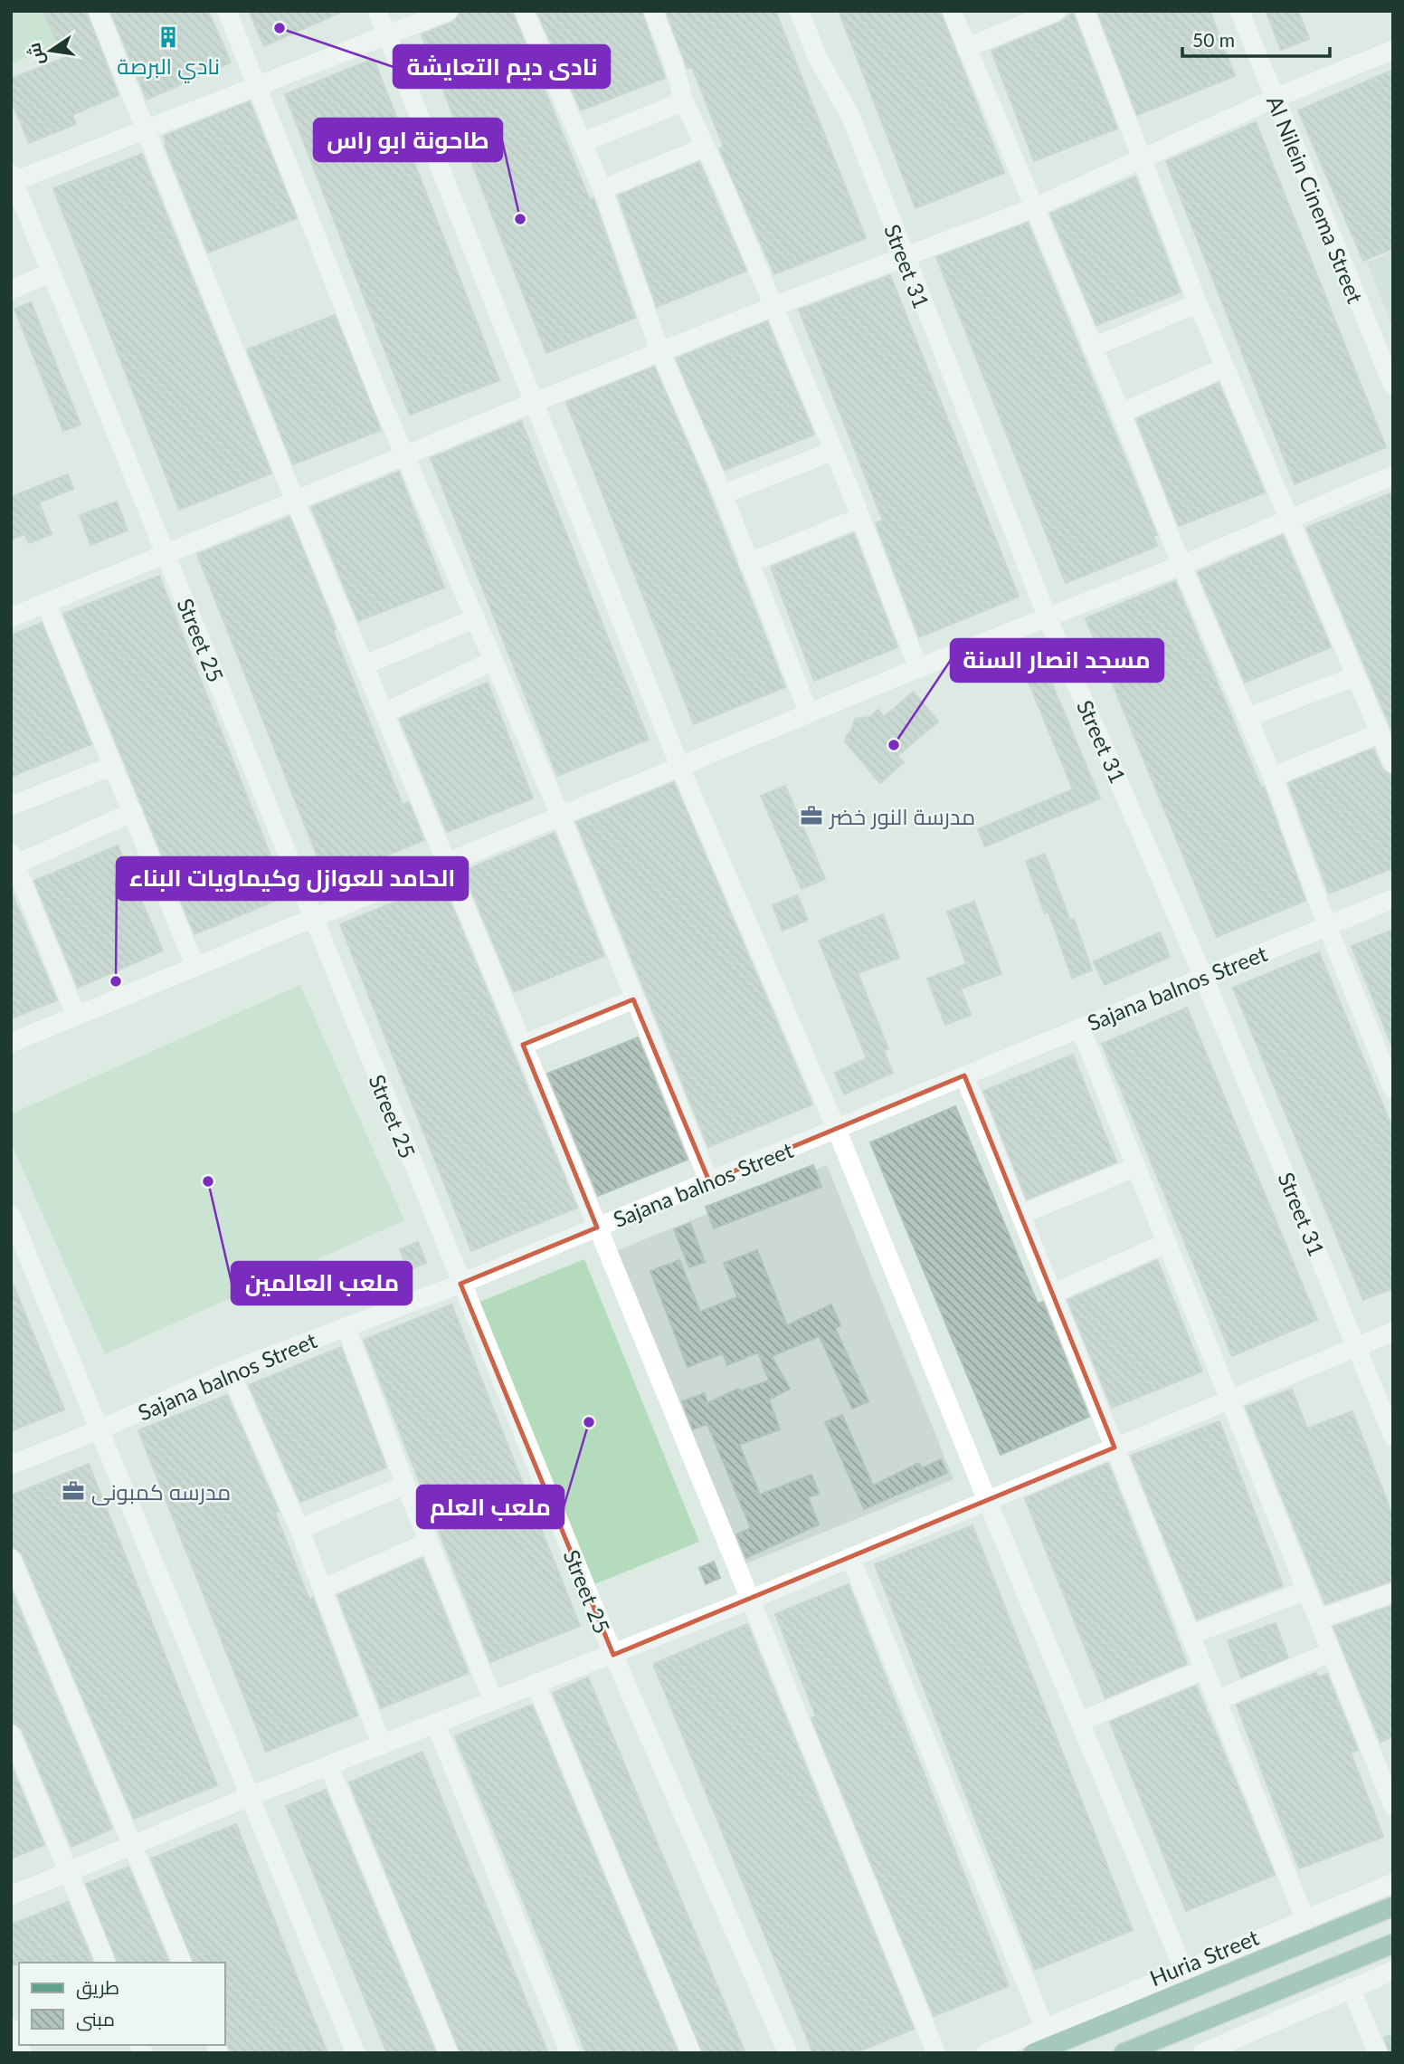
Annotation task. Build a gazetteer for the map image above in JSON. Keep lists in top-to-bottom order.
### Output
{
  "streets": {
    "main road": ["Huria Street"],
    "street": [
      "Al Nilein Cinema Street",
      "Street 31",
      "Street 25",
      "Sajana balnos Street"
    ]
  },
  "crossings": [
    ["Street 31", "Sajana balnos Street"],
    ["Street 25", "Sajana balnos Street"]
  ],
  "places": {
    "other": [
      "نادى ديم التعايشة",
      "طاحونة ابو راس",
      "مسجد انصار السنة",
      "الحامد للعوازل وكيماويات البناء",
      "ملعب العالمين",
      "ملعب العلم"
    ],
    "building": ["نادي البرصة"],
    "office": ["مدرسة النور خضر", "مدرسه كمبونى"]
  },
  "legend": ["طريق", "مبنى"],
  "scale_bar": "50 m",
  "north": "left"
}
